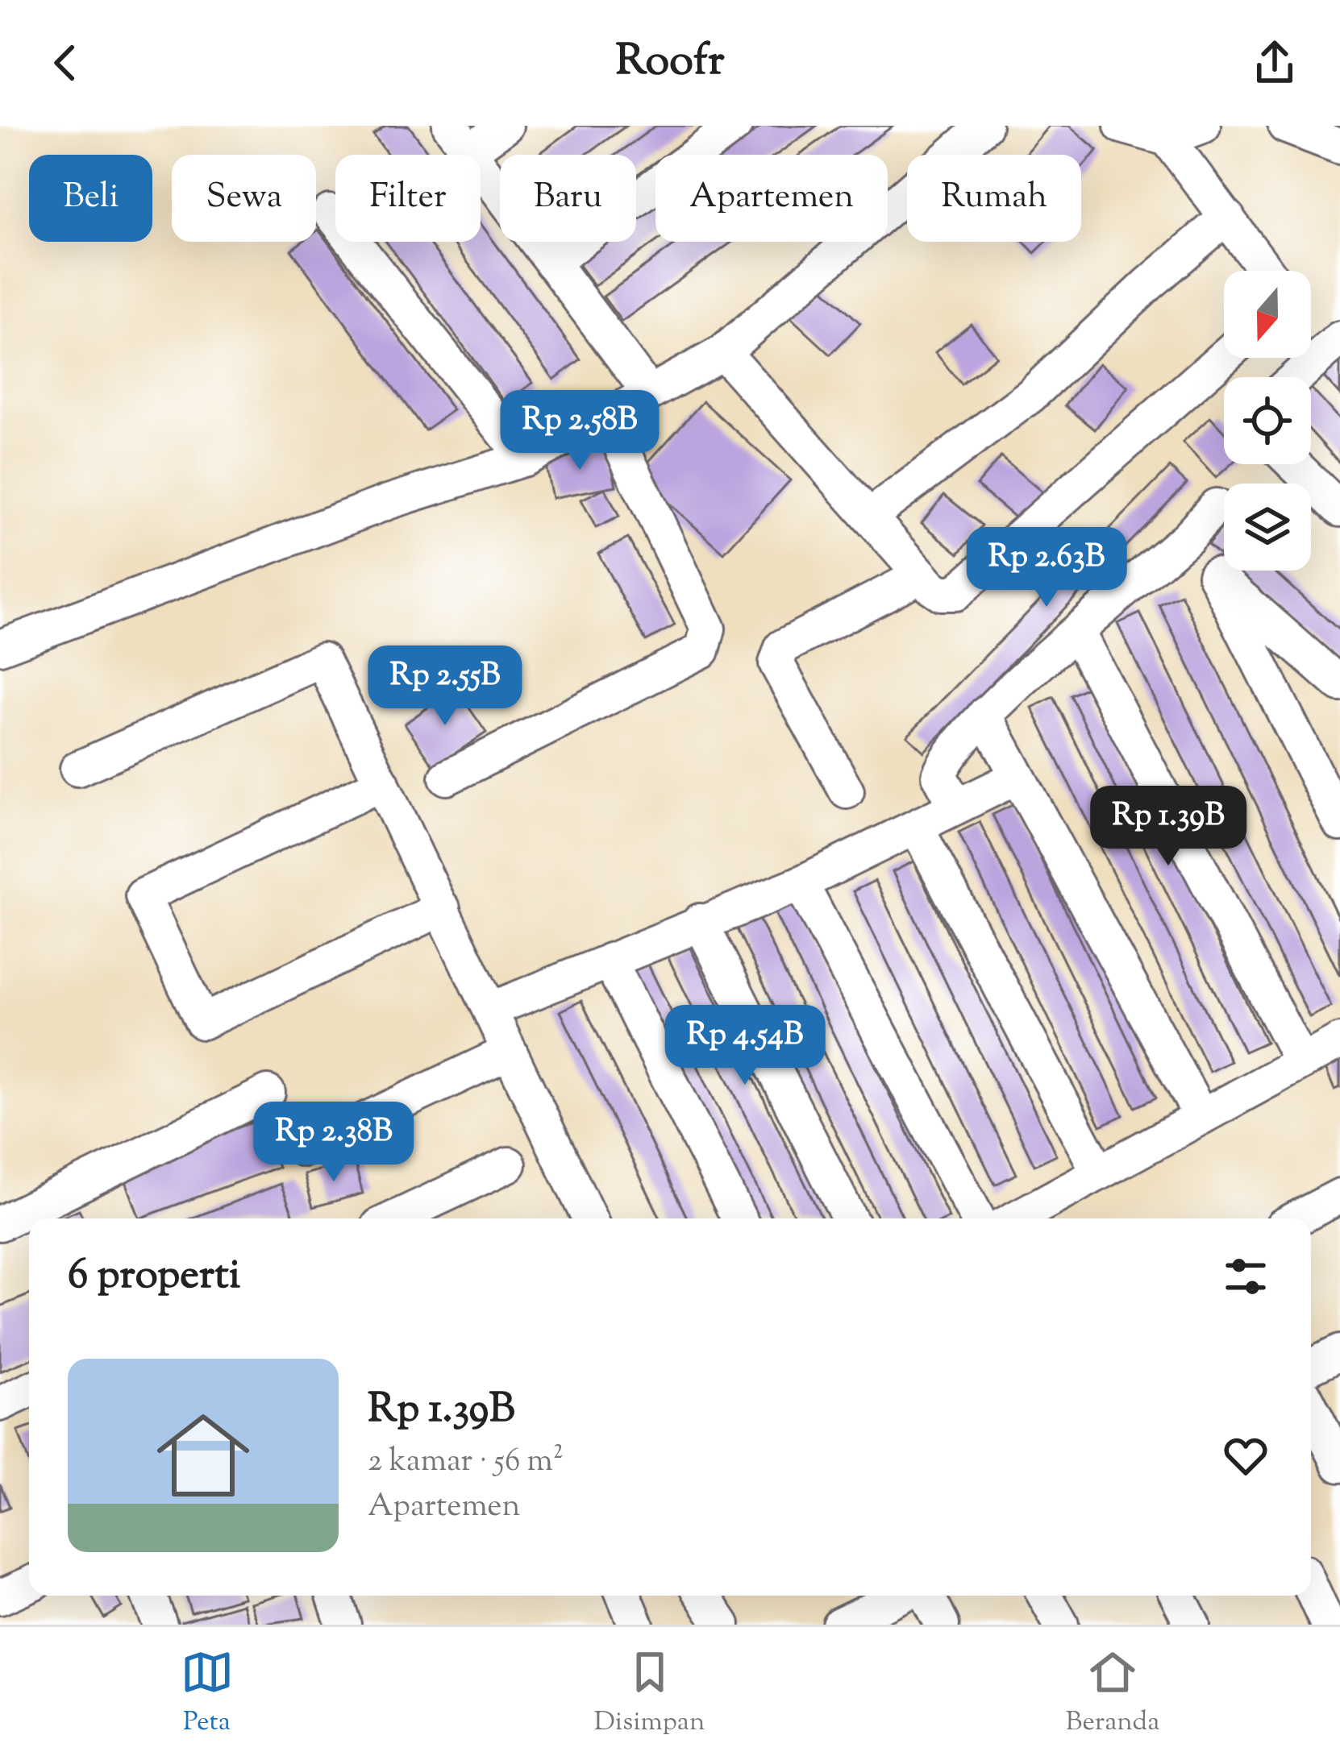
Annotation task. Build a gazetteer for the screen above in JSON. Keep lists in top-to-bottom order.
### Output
{
  "north": "bottom",
  "page": {
    "header": "Roofr",
    "chip": [
      "Beli",
      "Sewa",
      "Filter",
      "Baru",
      "Apartemen",
      "Rumah"
    ],
    "price": [
      "Rp 2.58B",
      "Rp 2.63B",
      "Rp 2.55B",
      "Rp 1.39B",
      "Rp 4.54B",
      "Rp 2.38B"
    ],
    "heading": "6 properti",
    "list": [
      {
        "name": "Rp 1.39B",
        "note": "2 kamar · 56 m² · Apartemen"
      }
    ],
    "tabs": ["Peta", "Disimpan", "Beranda"]
  }
}
